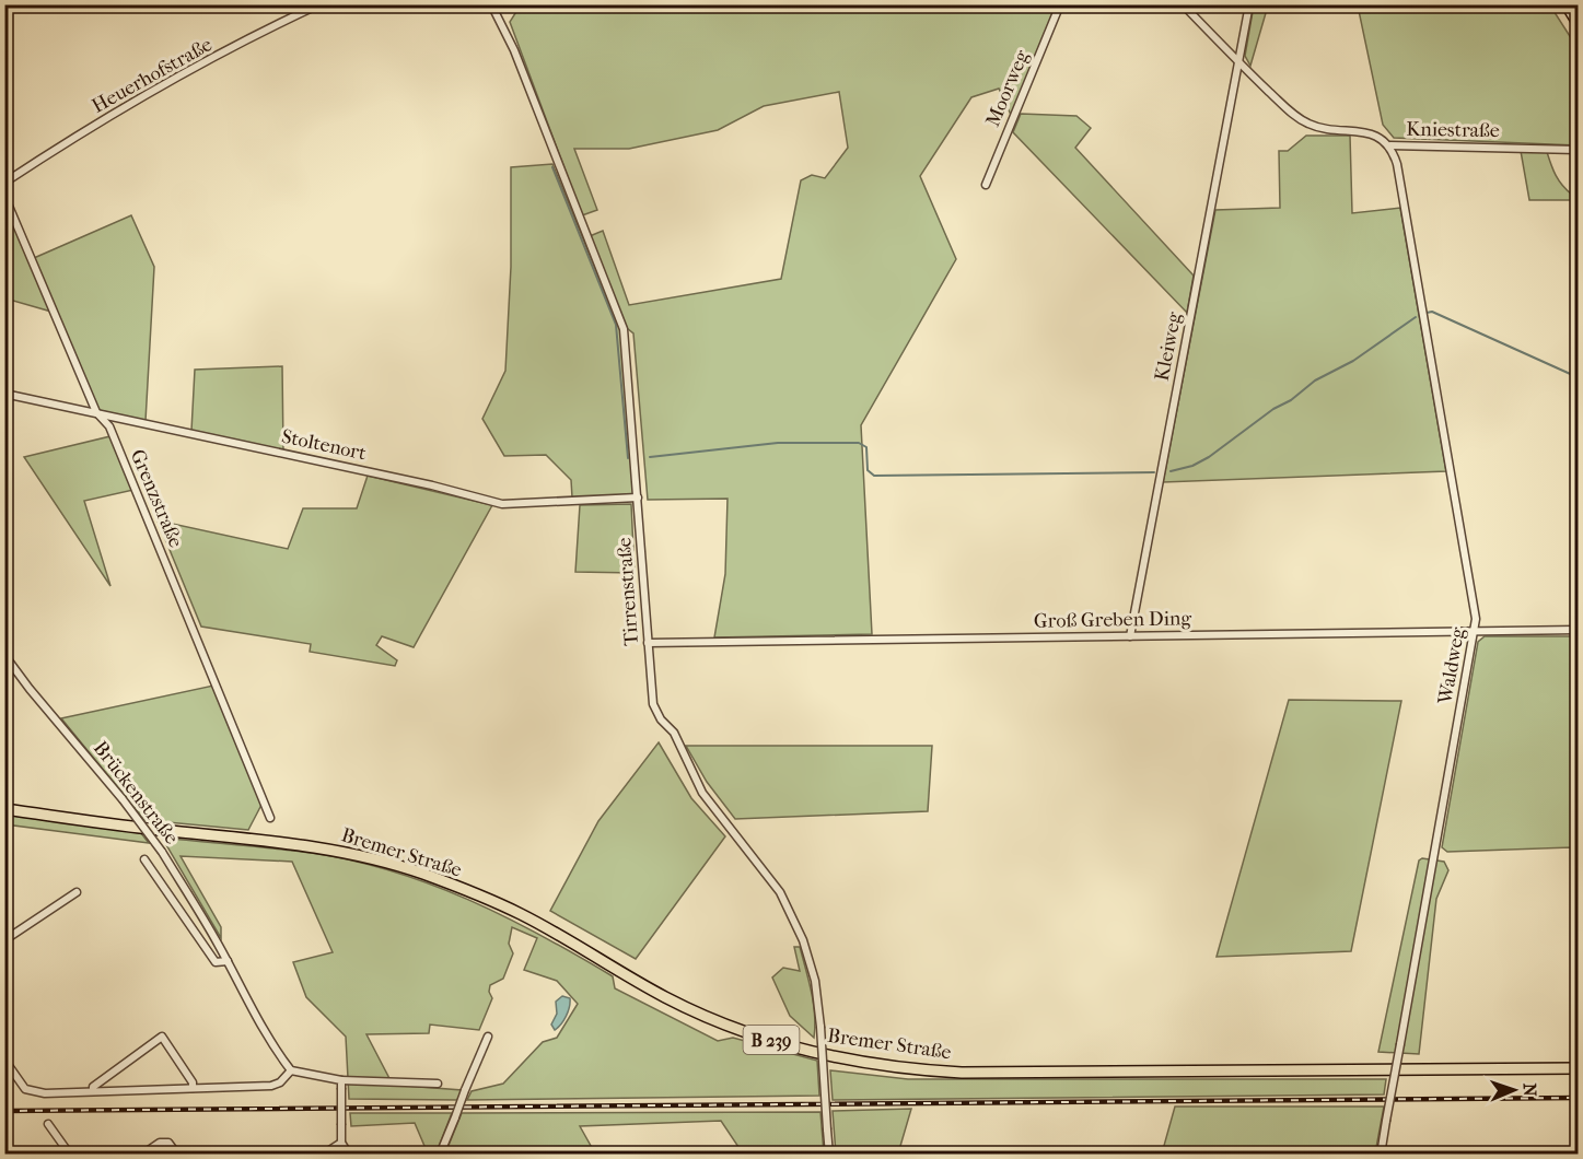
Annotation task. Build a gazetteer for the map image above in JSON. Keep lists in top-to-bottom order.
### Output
{
  "streets": {
    "main road": ["Bremer Straße", "B 239"],
    "street": [
      "Heuerhofstraße",
      "Moorweg",
      "Kniestraße",
      "Kleiweg",
      "Stoltenort",
      "Grenzstraße",
      "Tirrenstraße",
      "Groß Greben Ding",
      "Waldweg",
      "Brückenstraße"
    ]
  },
  "crossings": [
    ["Kniestraße", "Kleiweg"],
    ["Kniestraße", "Waldweg"],
    ["Kleiweg", "Groß Greben Ding"],
    ["Stoltenort", "Grenzstraße"],
    ["Stoltenort", "Tirrenstraße"],
    ["Tirrenstraße", "Groß Greben Ding"],
    ["Groß Greben Ding", "Waldweg"]
  ],
  "north": "right"
}
